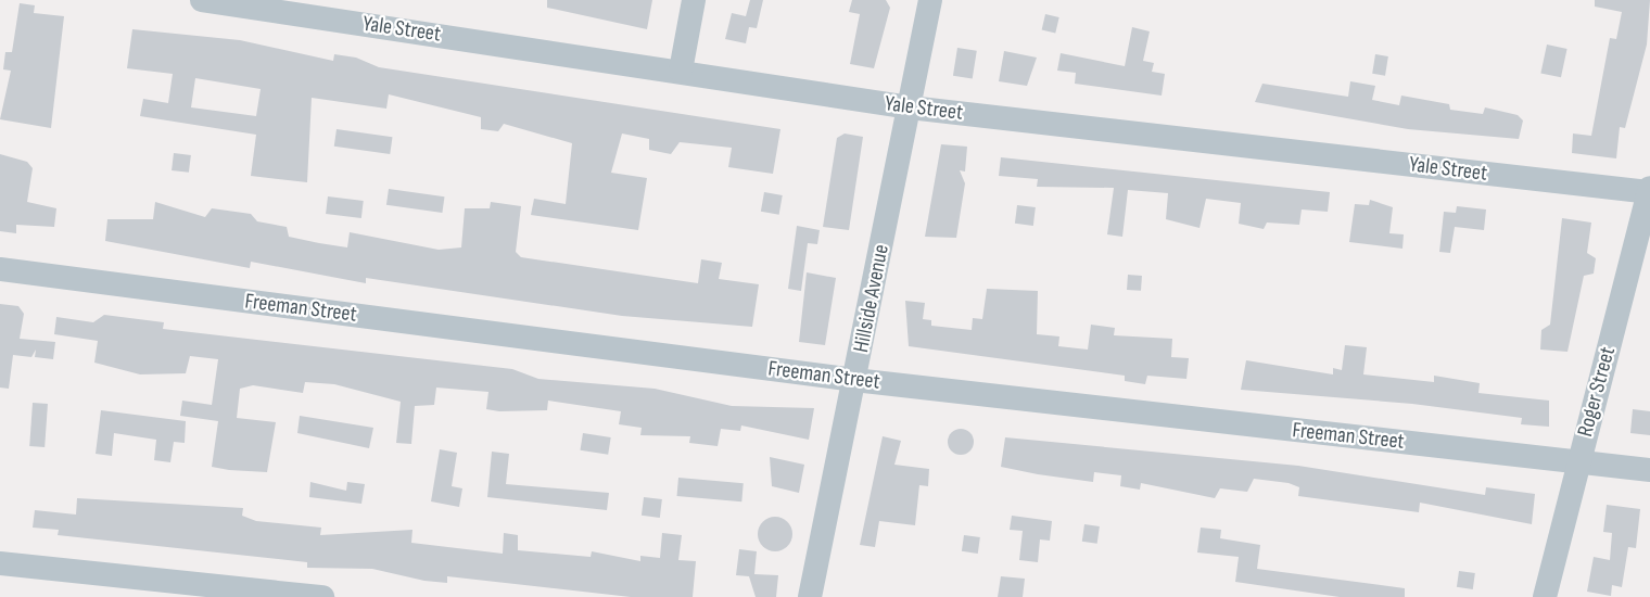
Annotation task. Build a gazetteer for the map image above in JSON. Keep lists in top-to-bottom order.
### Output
{
  "streets": {
    "street": [
      "Yale Street",
      "Hillside Avenue",
      "Freeman Street",
      "Roger Street"
    ]
  },
  "crossings": [
    ["Yale Street", "Hillside Avenue"],
    ["Yale Street", "Roger Street"],
    ["Hillside Avenue", "Freeman Street"],
    ["Freeman Street", "Roger Street"]
  ]
}
